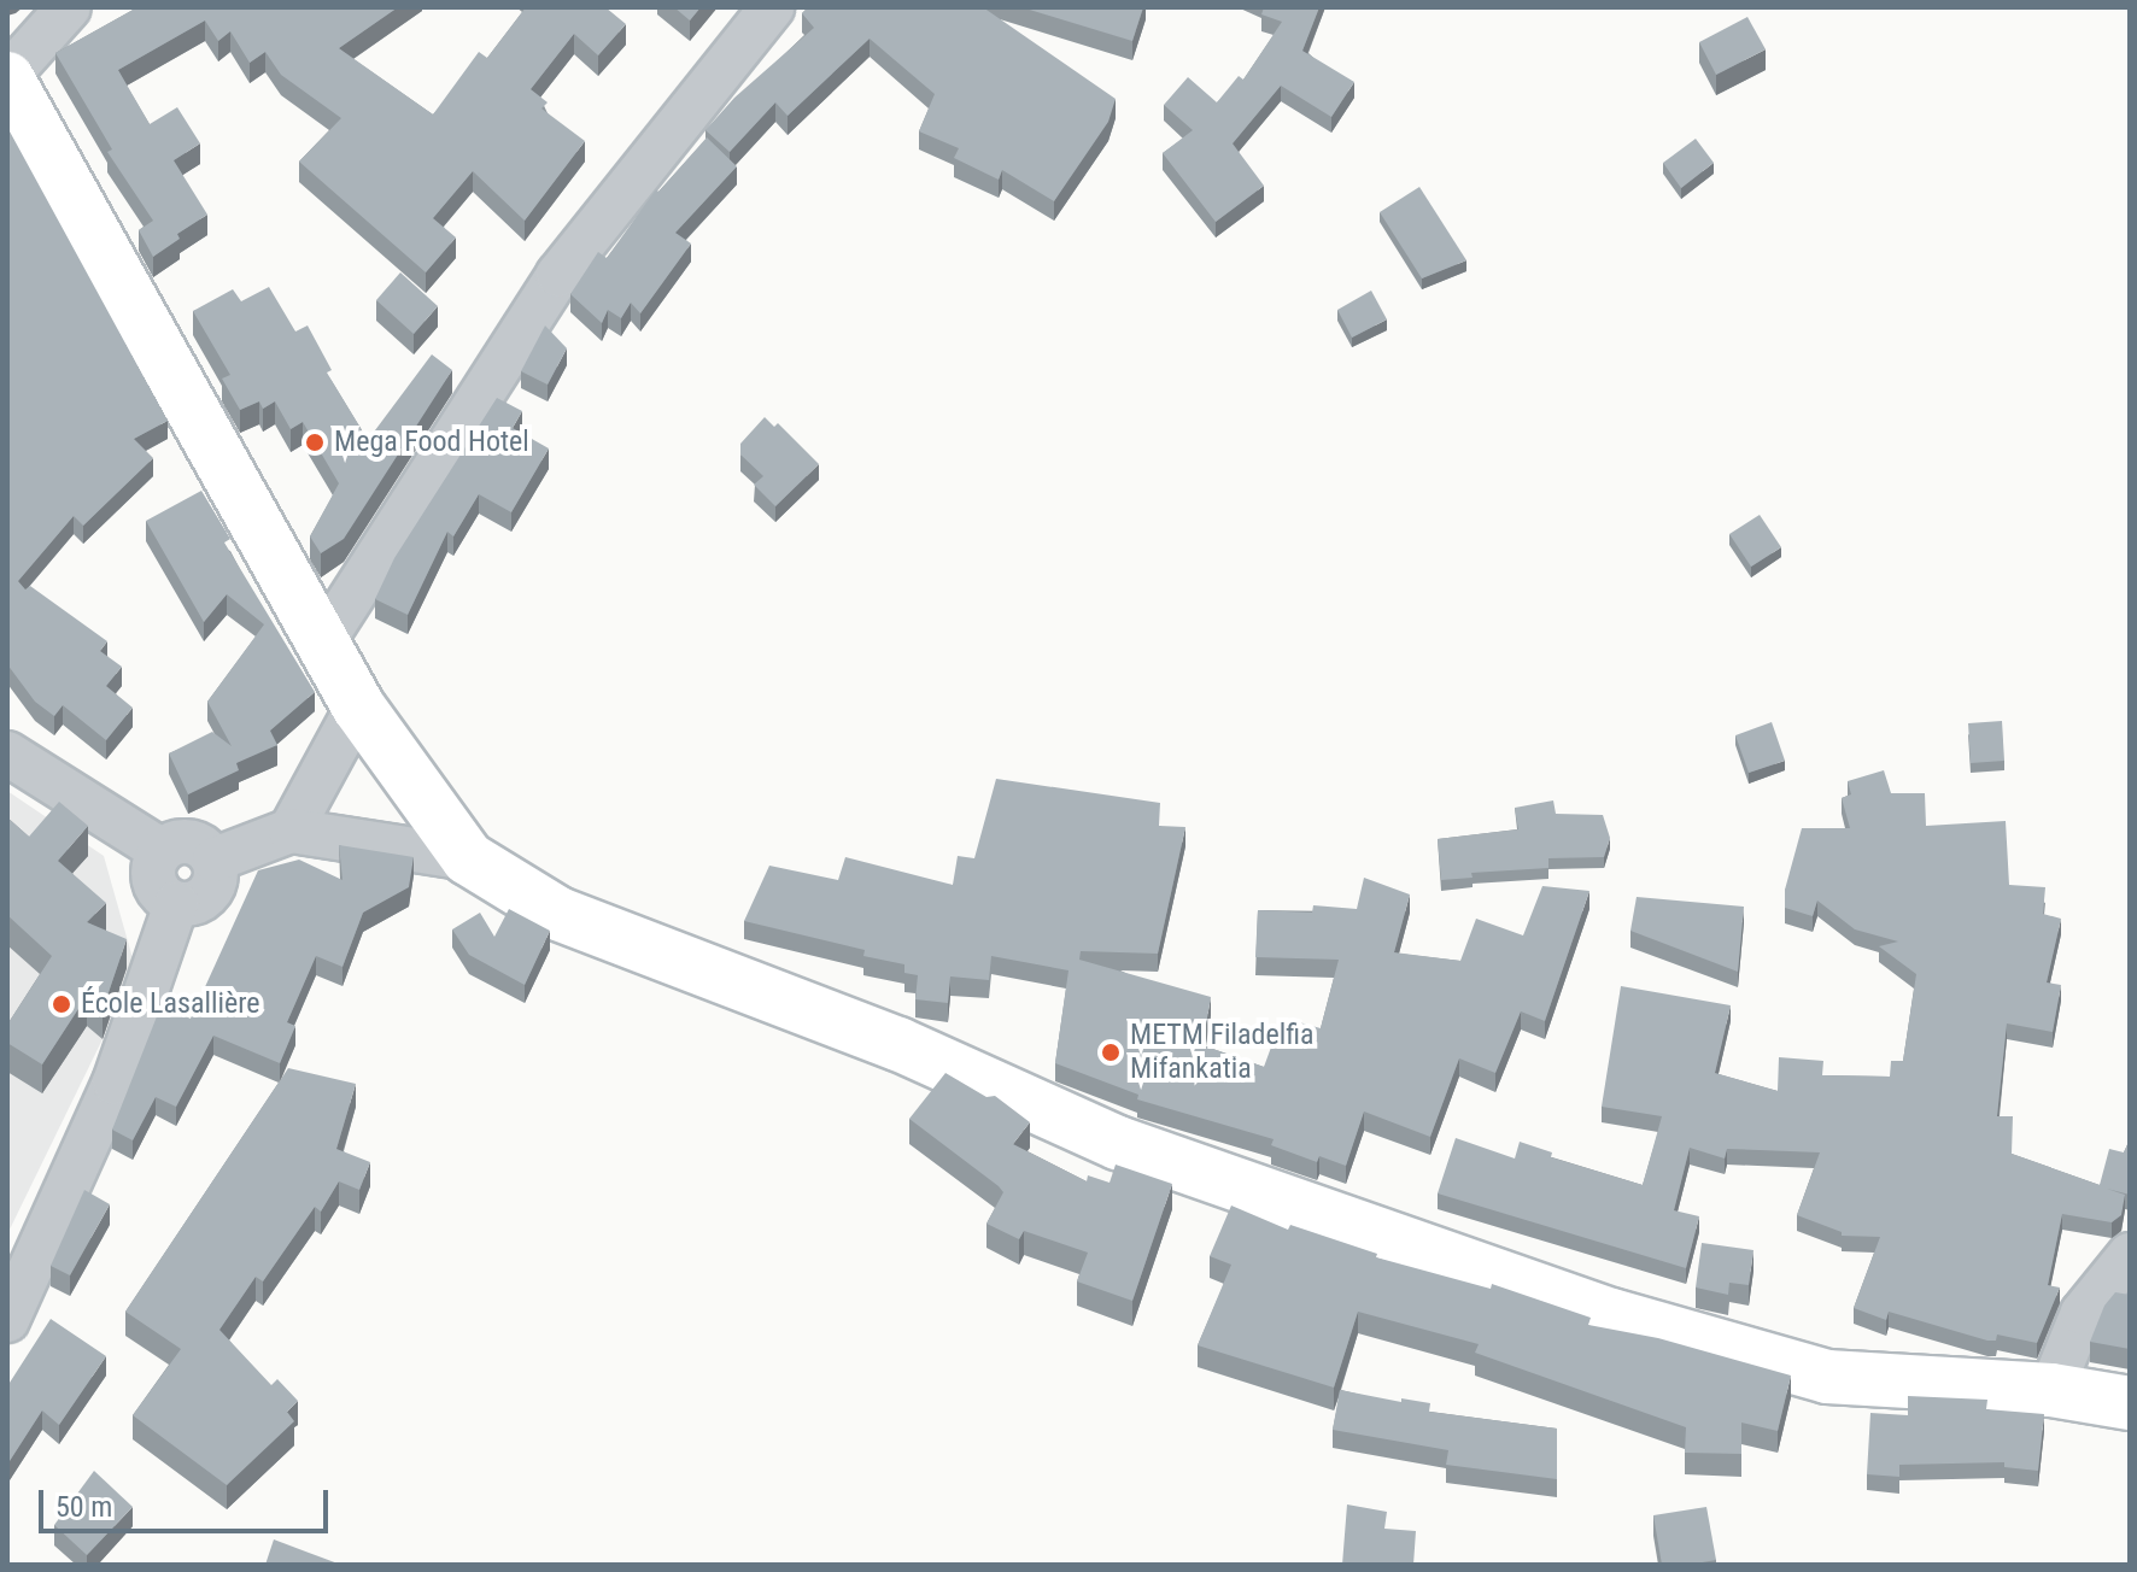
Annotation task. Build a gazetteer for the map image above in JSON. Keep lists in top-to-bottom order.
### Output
{
  "places": ["Mega Food Hotel", "École Lasallière", "METM Filadelfia Mifankatia"],
  "scale_bar": "50 m"
}
